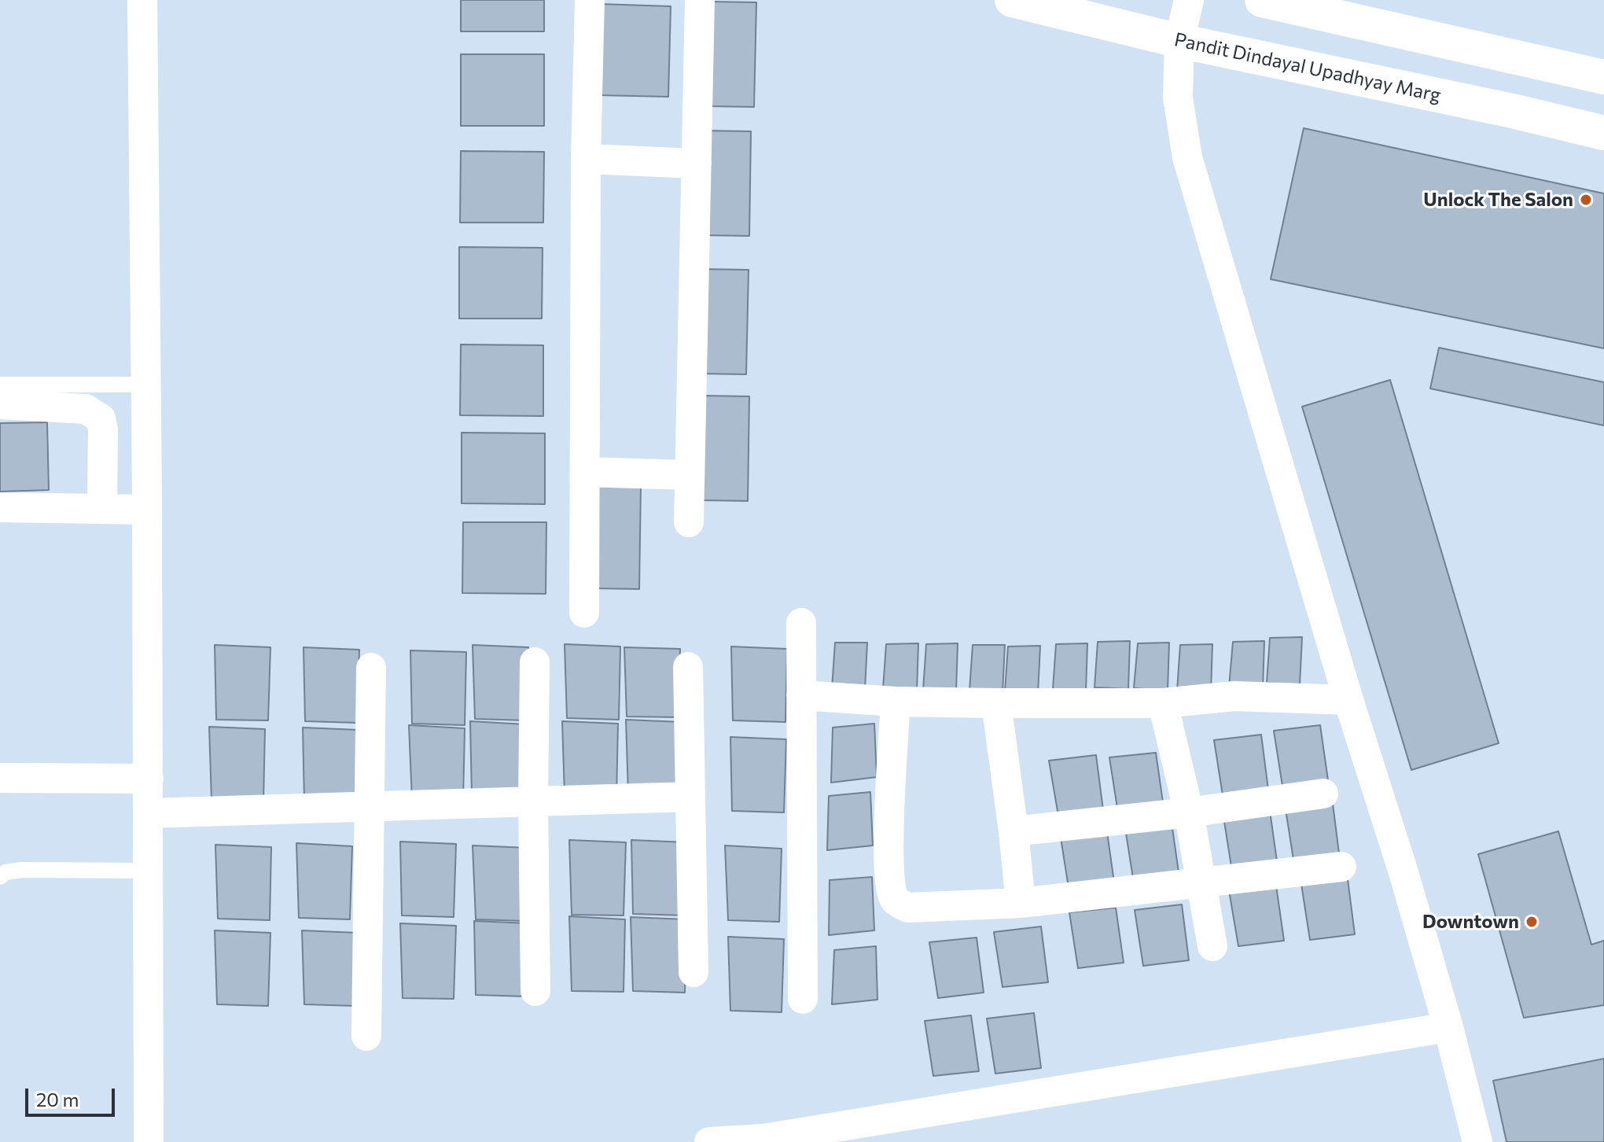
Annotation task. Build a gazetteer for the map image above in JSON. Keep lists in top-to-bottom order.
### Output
{
  "streets": {
    "street": ["Pandit Dindayal Upadhyay Marg"]
  },
  "places": ["Unlock The Salon", "Downtown"],
  "scale_bar": "20 m"
}
